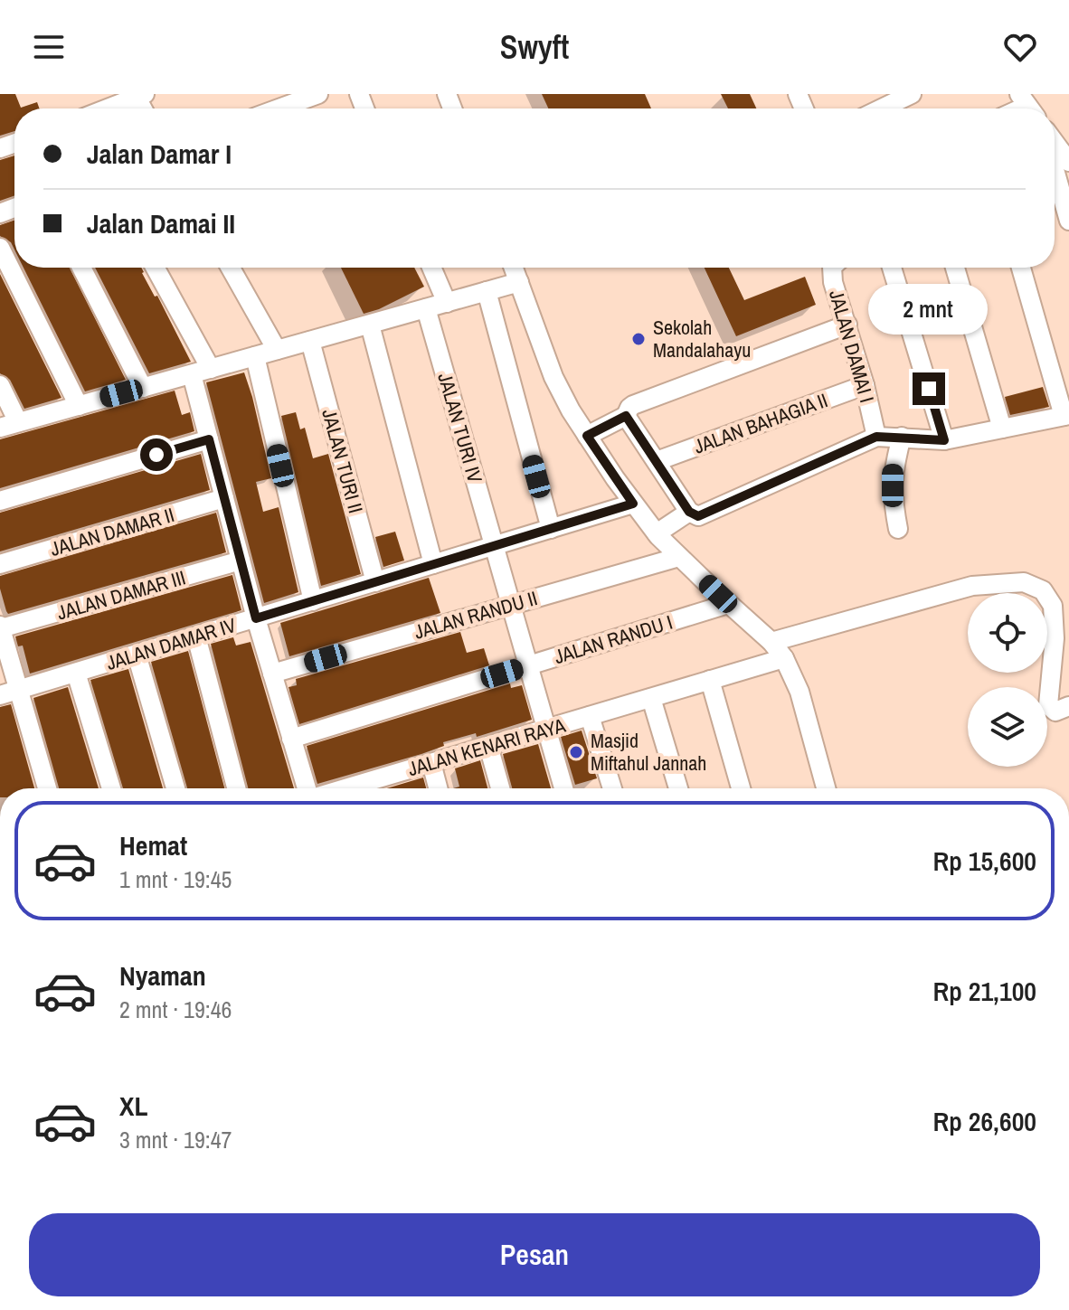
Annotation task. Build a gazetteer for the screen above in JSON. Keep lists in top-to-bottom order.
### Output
{
  "streets": {
    "street": [
      "JALAN DAMAI I",
      "JALAN BAHAGIA II",
      "JALAN TURI IV",
      "JALAN TURI II",
      "JALAN DAMAR II",
      "JALAN DAMAR III",
      "JALAN RANDU II",
      "JALAN RANDU I",
      "JALAN DAMAR IV",
      "JALAN KENARI RAYA"
    ]
  },
  "crossings": [
    ["JALAN DAMAI I", "JALAN BAHAGIA II"],
    ["JALAN TURI IV", "JALAN RANDU II"],
    ["JALAN TURI IV", "JALAN RANDU I"],
    ["JALAN TURI IV", "JALAN DAMAR IV"],
    ["JALAN TURI IV", "JALAN KENARI RAYA"],
    ["JALAN TURI II", "JALAN DAMAR IV"]
  ],
  "places": ["Sekolah Mandalahayu", "Masjid Miftahul Jannah"],
  "page": {
    "header": "Swyft",
    "banner": ["Jalan Damar I", "Jalan Damai II"],
    "bubble": "2 mnt",
    "list": [
      {
        "name": "Hemat",
        "note": "1 mnt · 19:45",
        "value": "Rp 15,600"
      },
      {
        "name": "Nyaman",
        "note": "2 mnt · 19:46",
        "value": "Rp 21,100"
      },
      {
        "name": "XL",
        "note": "3 mnt · 19:47",
        "value": "Rp 26,600"
      }
    ],
    "buttons": "Pesan"
  }
}
